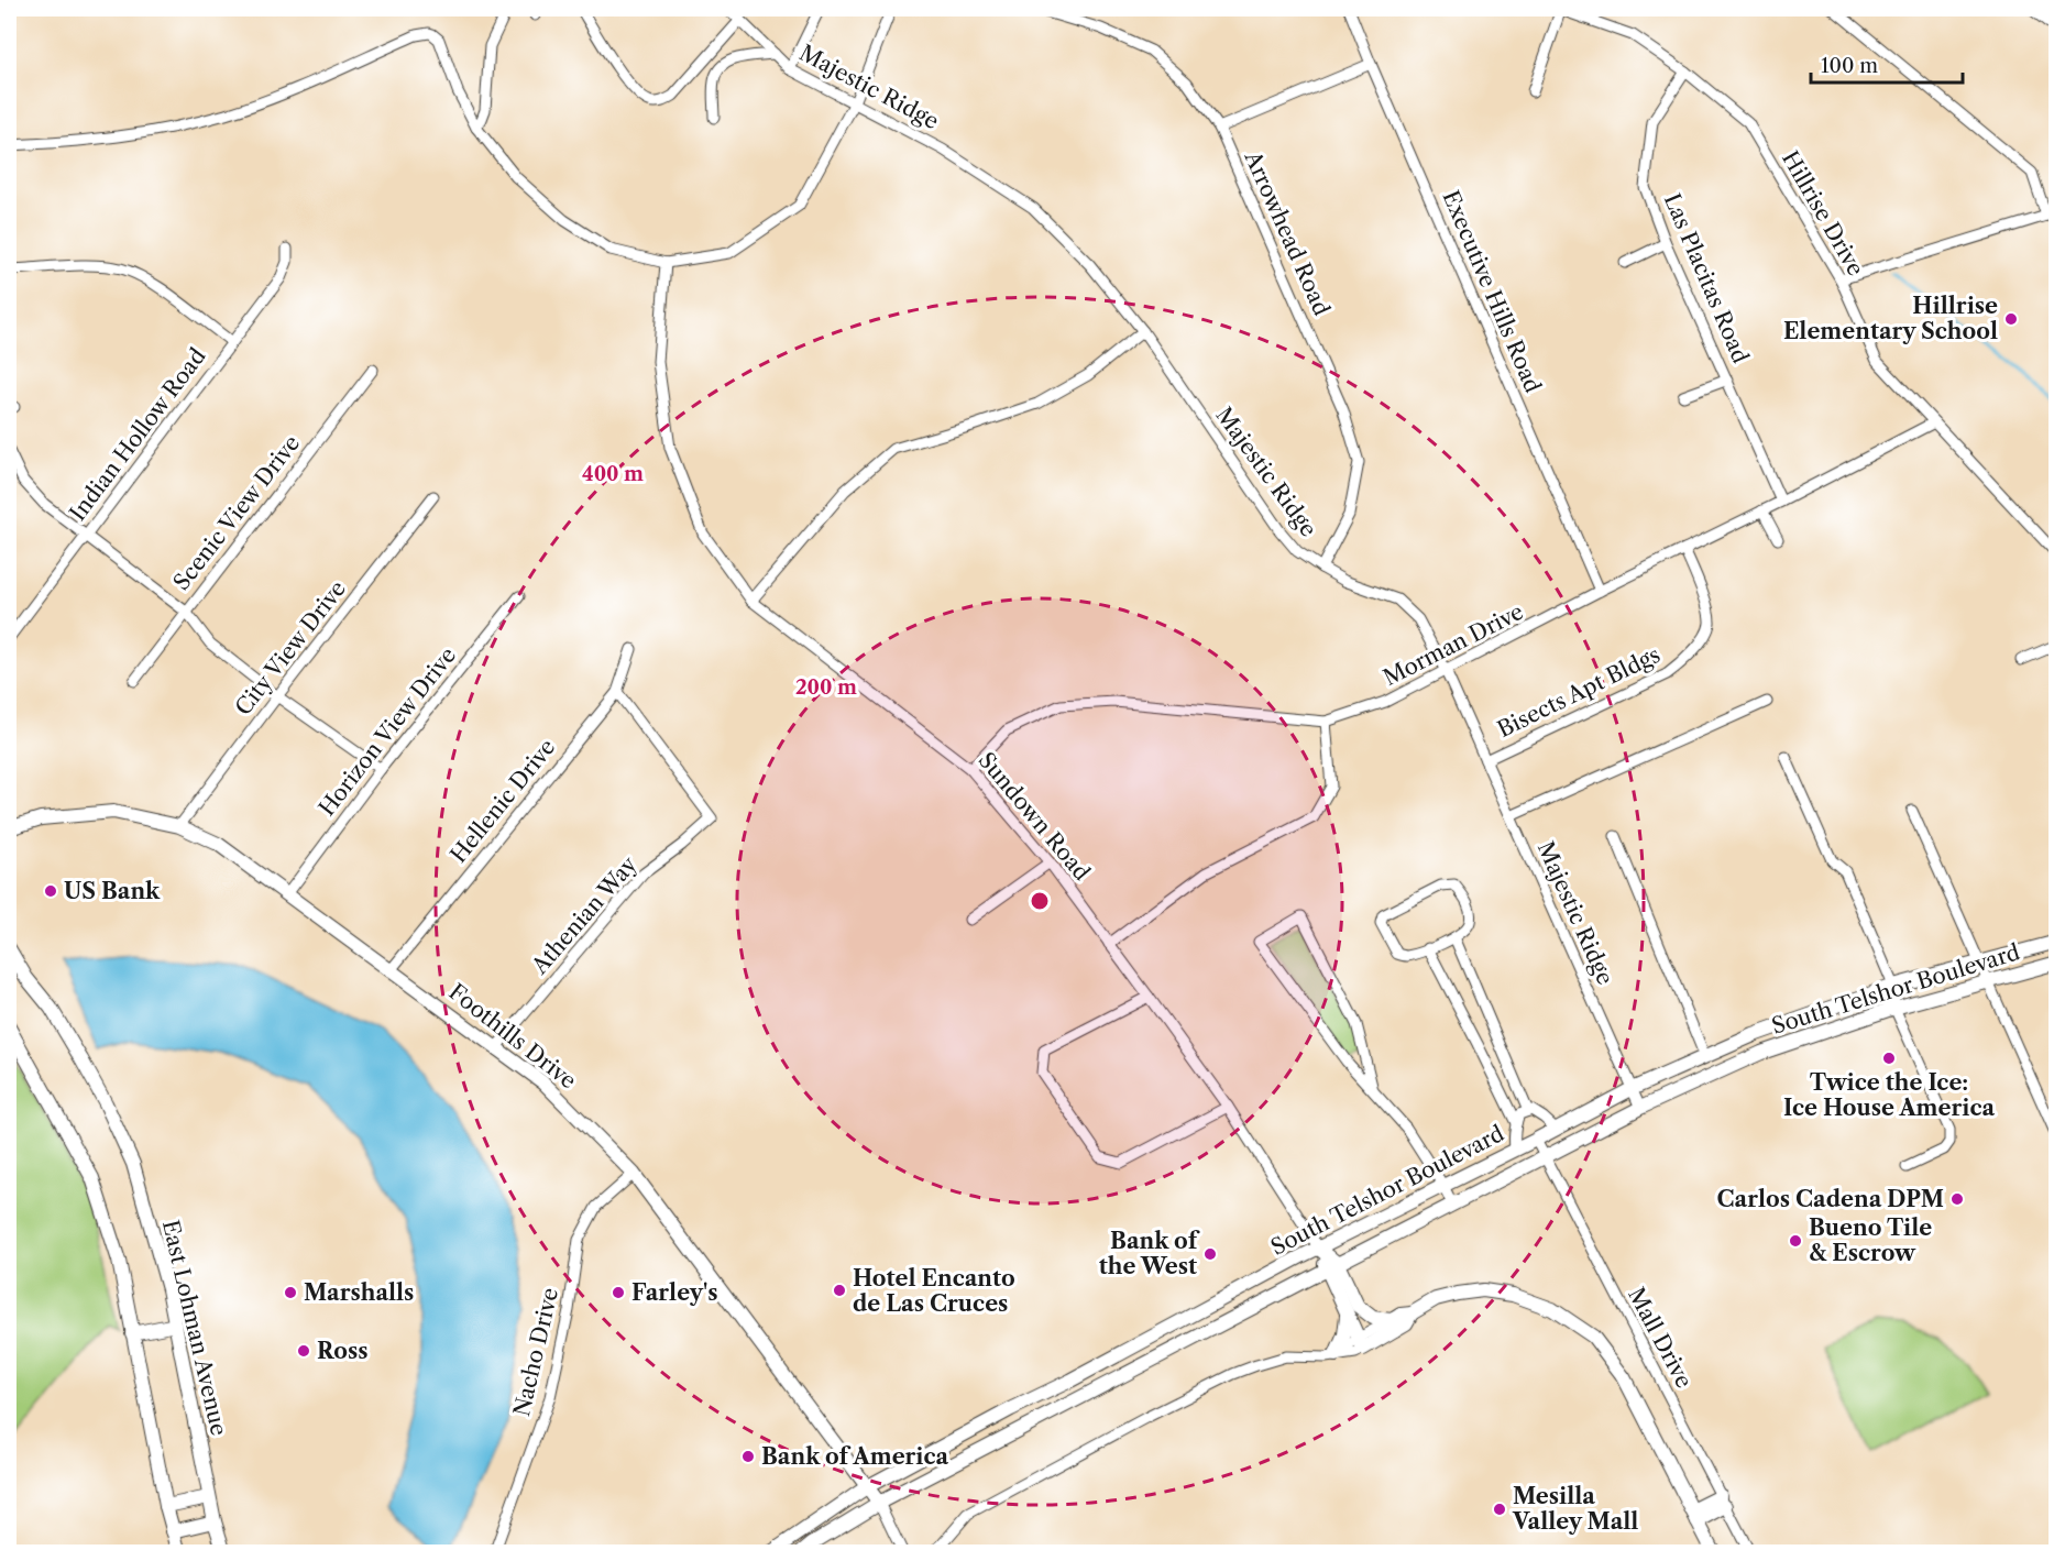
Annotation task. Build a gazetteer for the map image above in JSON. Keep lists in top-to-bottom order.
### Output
{
  "streets": {
    "main road": [
      "Sundown Road",
      "South Telshor Boulevard",
      "Foothills Drive",
      "East Lohman Avenue"
    ],
    "street": [
      "Majestic Ridge",
      "Hillrise Drive",
      "Arrowhead Road",
      "Las Placitas Road",
      "Executive Hills Road",
      "Indian Hollow Road",
      "Scenic View Drive",
      "Morman Drive",
      "City View Drive",
      "Bisects Apt Bldgs",
      "Horizon View Drive",
      "Hellenic Drive",
      "Athenian Way",
      "Mall Drive",
      "Nacho Drive"
    ]
  },
  "crossings": [
    ["Majestic Ridge", "Arrowhead Road"],
    ["Majestic Ridge", "Morman Drive"],
    ["Majestic Ridge", "Bisects Apt Bldgs"],
    ["Majestic Ridge", "South Telshor Boulevard"],
    ["Hillrise Drive", "Las Placitas Road"],
    ["Hillrise Drive", "Morman Drive"],
    ["Las Placitas Road", "Morman Drive"],
    ["Executive Hills Road", "Morman Drive"],
    ["Morman Drive", "Bisects Apt Bldgs"],
    ["Morman Drive", "Sundown Road"],
    ["City View Drive", "Foothills Drive"],
    ["Horizon View Drive", "Foothills Drive"],
    ["Hellenic Drive", "Athenian Way"],
    ["Hellenic Drive", "Foothills Drive"],
    ["Sundown Road", "South Telshor Boulevard"],
    ["Athenian Way", "Foothills Drive"],
    ["South Telshor Boulevard", "Foothills Drive"],
    ["South Telshor Boulevard", "Mall Drive"],
    ["Foothills Drive", "Nacho Drive"]
  ],
  "places": [
    "Hillrise Elementary School",
    "US Bank",
    "Twice the Ice: Ice House America",
    "Carlos Cadena DPM",
    "Bueno Tile & Escrow",
    "Bank of the West",
    "Hotel Encanto de Las Cruces",
    "Marshalls",
    "Farley's",
    "Ross",
    "Bank of America",
    "Mesilla Valley Mall"
  ],
  "scale_bar": "100 m",
  "rings": ["400 m", "200 m"]
}
